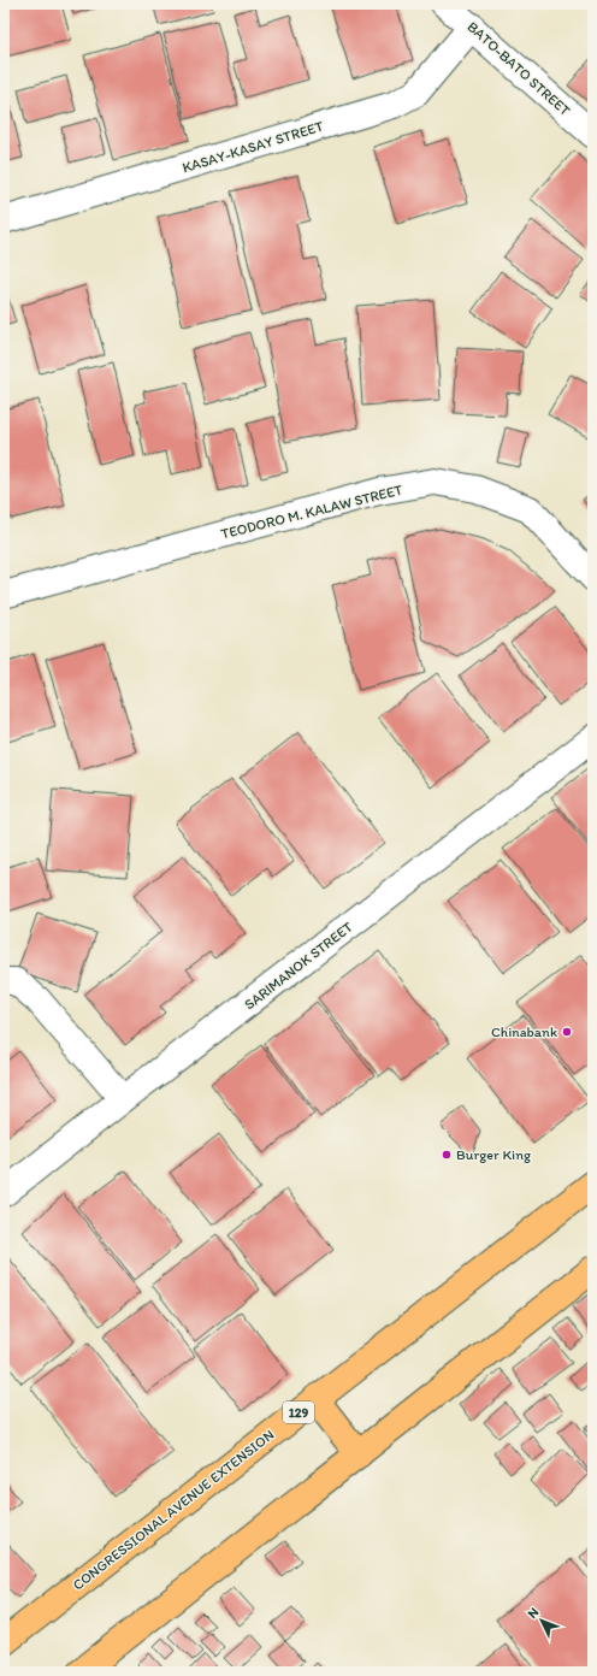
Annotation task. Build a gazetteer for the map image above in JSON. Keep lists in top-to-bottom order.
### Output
{
  "streets": {
    "main road": ["129", "CONGRESSIONAL AVENUE EXTENSION"],
    "street": [
      "BATO-BATO STREET",
      "KASAY-KASAY STREET",
      "TEODORO M. KALAW STREET",
      "SARIMANOK STREET"
    ]
  },
  "crossings": [
    ["BATO-BATO STREET", "KASAY-KASAY STREET"]
  ],
  "places": ["Chinabank", "Burger King"],
  "north": "top left"
}
